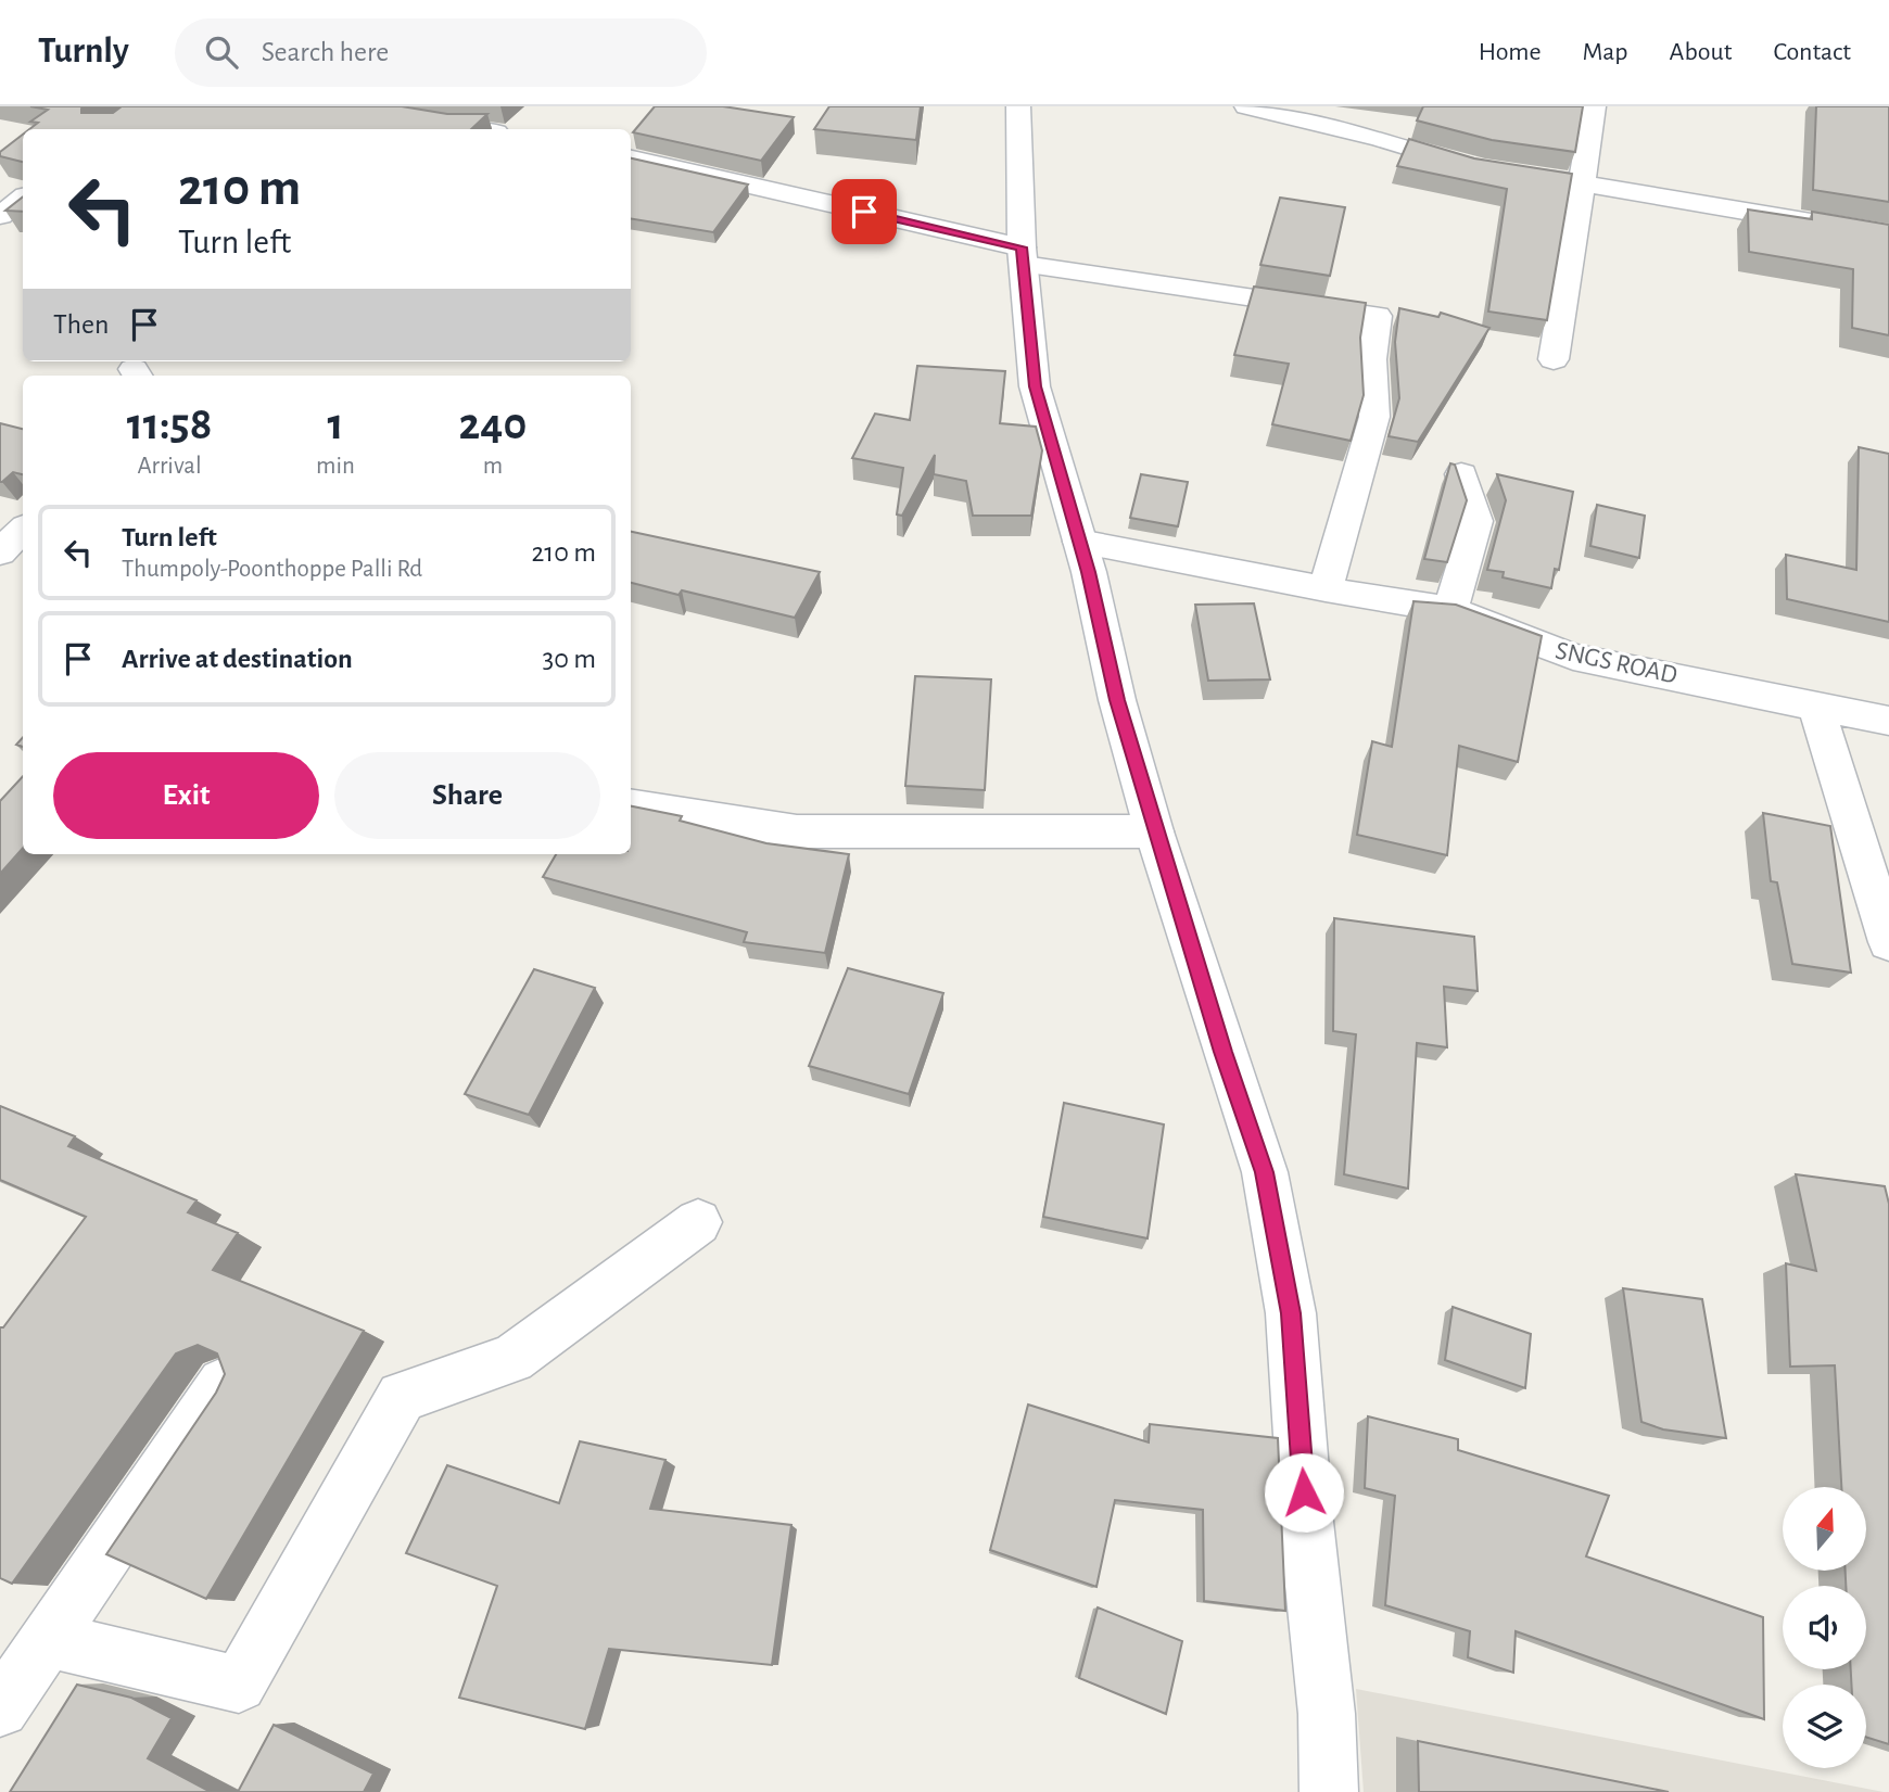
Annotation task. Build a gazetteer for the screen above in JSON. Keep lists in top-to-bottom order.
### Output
{
  "streets": {
    "street": ["SNGS ROAD"]
  },
  "north": "top",
  "page": {
    "header": "Turnly",
    "search": "Search here",
    "nav": [
      "Home",
      "Map",
      "About",
      "Contact"
    ],
    "turn": ["210 m", "Turn left"],
    "then": "Then",
    "eta": [
      "11:58",
      "Arrival",
      "1",
      "min",
      "240",
      "m"
    ],
    "list": [
      {
        "name": "Turn left",
        "note": "Thumpoly-Poonthoppe Palli Rd",
        "value": "210 m"
      },
      {
        "name": "Arrive at destination",
        "value": "30 m"
      }
    ],
    "buttons": ["Exit", "Share"]
  }
}
